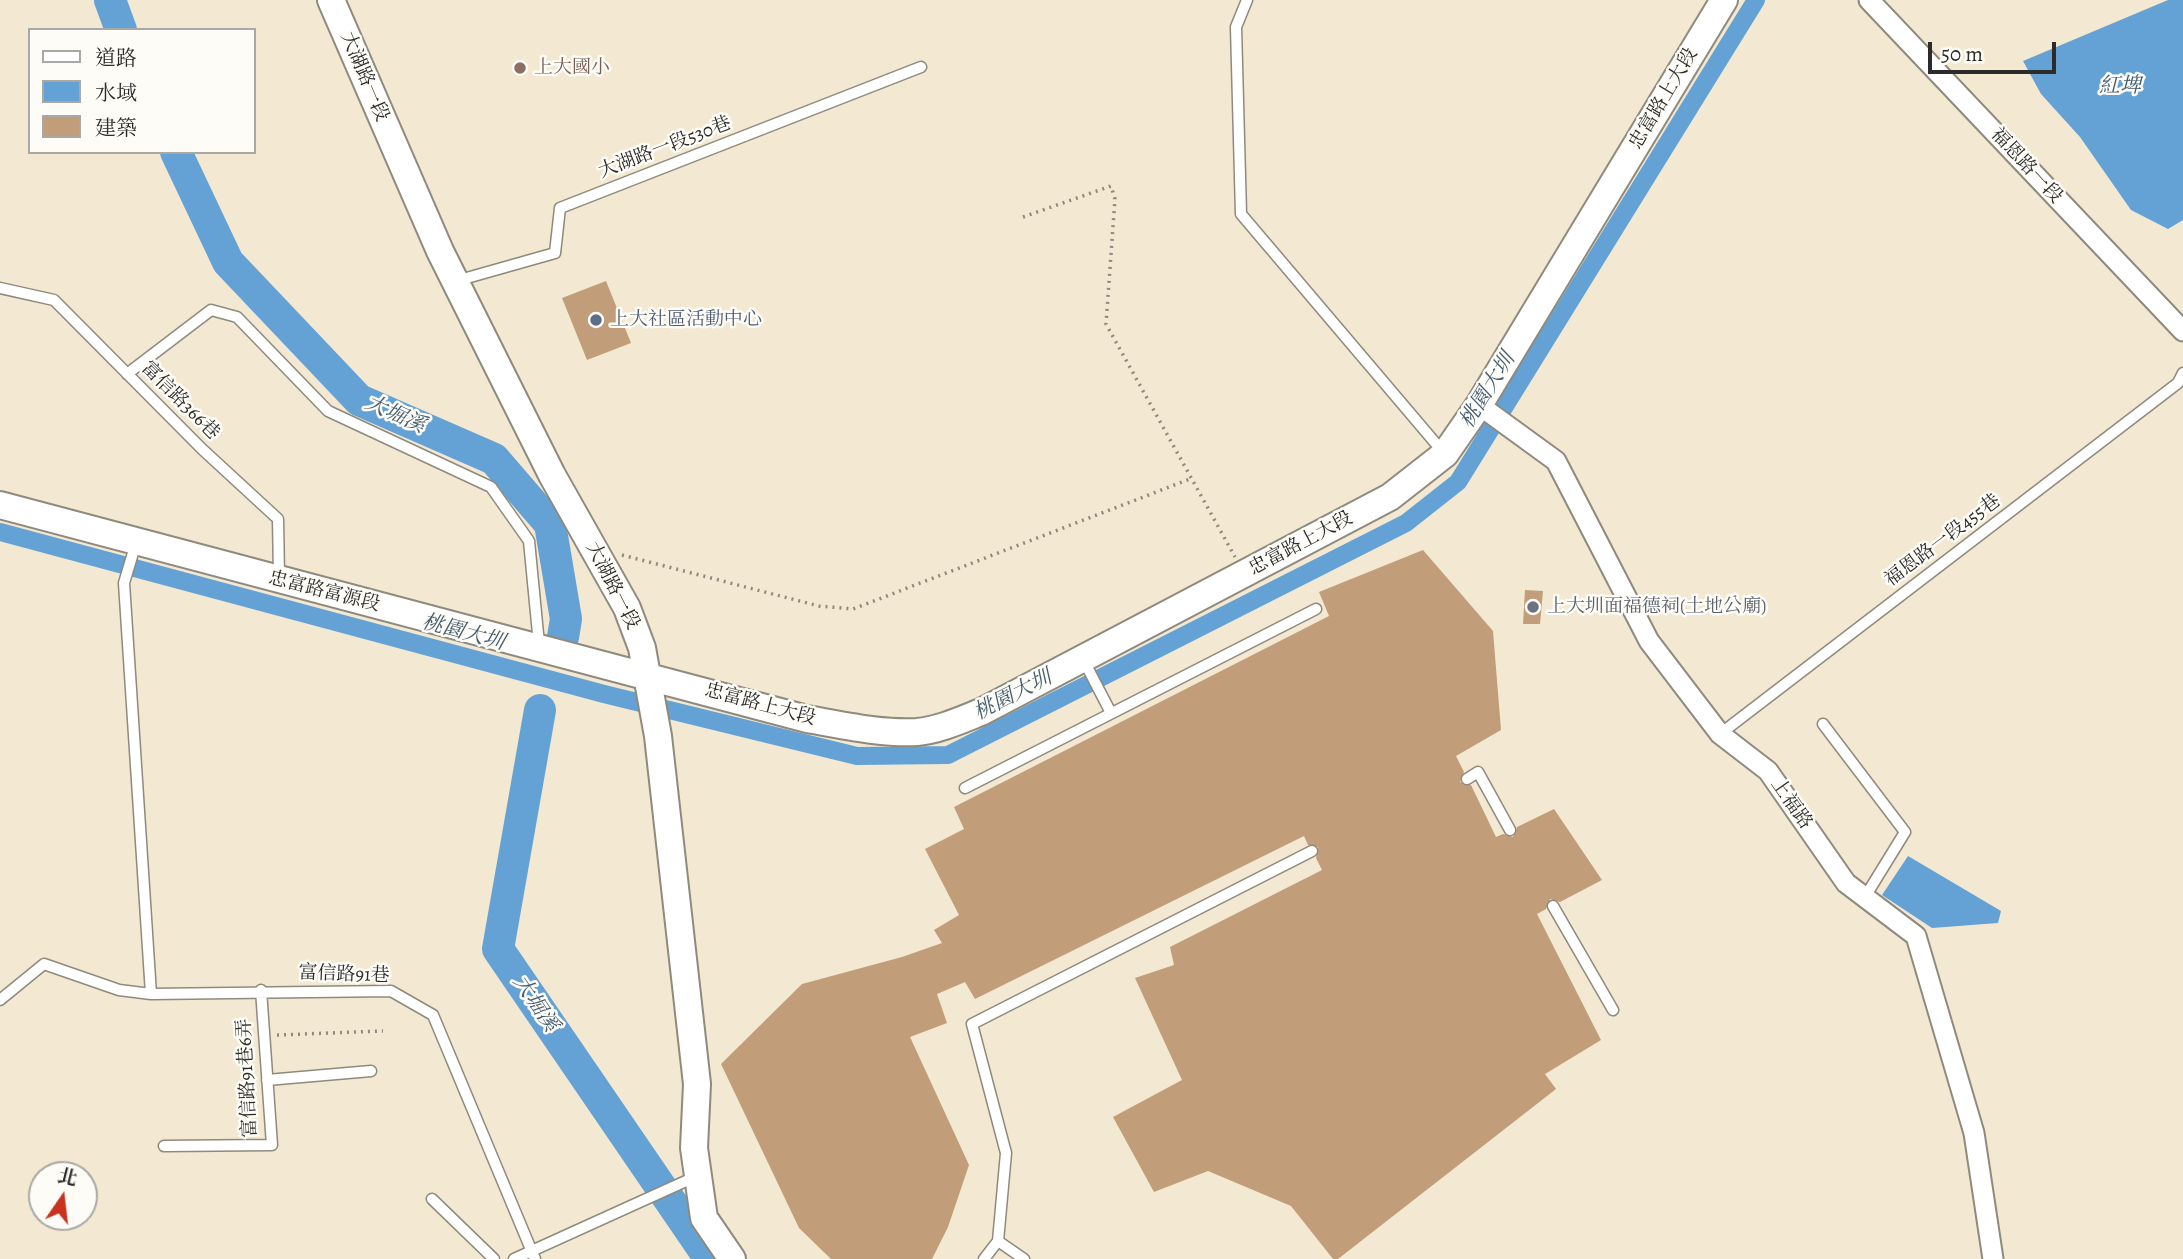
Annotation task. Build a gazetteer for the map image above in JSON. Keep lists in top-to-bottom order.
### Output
{
  "streets": {
    "street": [
      "大湖路一段",
      "忠富路上大段",
      "福恩路一段",
      "忠富路富源段",
      "上福路"
    ],
    "lane": [
      "大湖路一段530巷",
      "富信路366巷",
      "福恩路一段455巷",
      "富信路91巷",
      "富信路91巷6弄"
    ]
  },
  "crossings": [
    ["大湖路一段", "忠富路上大段"],
    ["大湖路一段", "大湖路一段530巷"],
    ["大湖路一段", "忠富路富源段"],
    ["忠富路上大段", "忠富路富源段"],
    ["忠富路上大段", "上福路"],
    ["富信路366巷", "忠富路富源段"],
    ["福恩路一段455巷", "上福路"],
    ["富信路91巷", "富信路91巷6弄"]
  ],
  "water": ["紅埤", "桃園大圳", "大堀溪"],
  "places": ["上大國小", "上大社區活動中心", "上大圳面福德祠(土地公廟)"],
  "legend": ["道路", "水域", "建築"],
  "scale_bar": "50 m",
  "north": "top"
}
